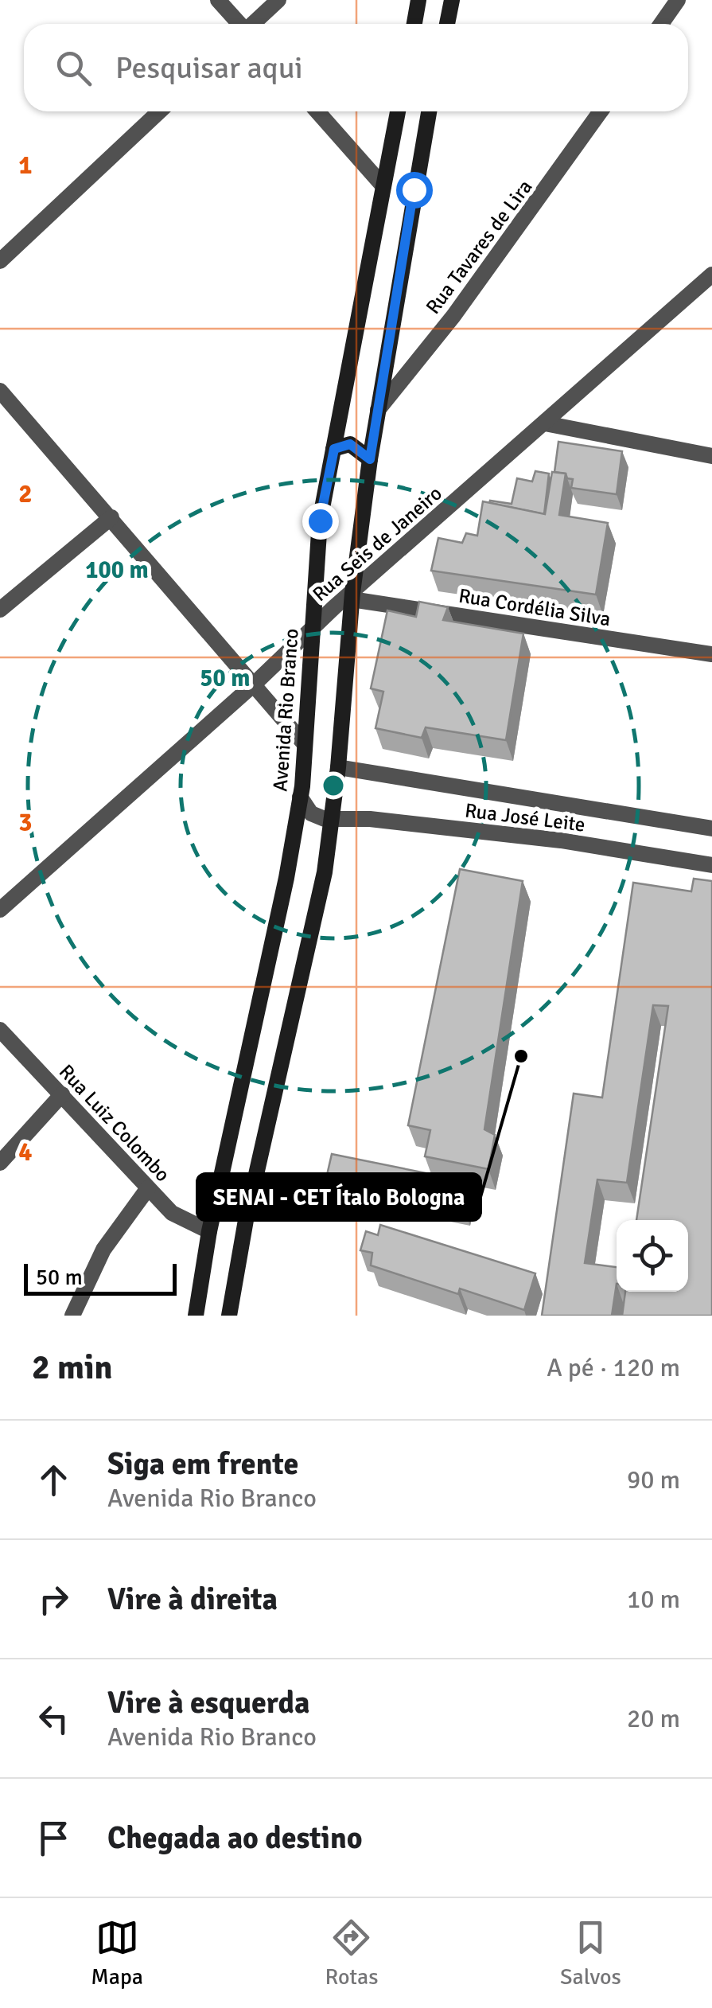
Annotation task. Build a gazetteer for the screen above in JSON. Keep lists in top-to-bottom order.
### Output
{
  "streets": {
    "main road": ["Avenida Rio Branco"],
    "street": [
      "Rua Tavares de Lira",
      "Rua Seis de Janeiro",
      "Rua Cordélia Silva",
      "Rua José Leite",
      "Rua Luiz Colombo"
    ]
  },
  "crossings": [
    ["Rua Seis de Janeiro", "Rua Cordélia Silva"],
    ["Rua Seis de Janeiro", "Avenida Rio Branco"],
    ["Avenida Rio Branco", "Rua Luiz Colombo"]
  ],
  "places": ["SENAI - CET Ítalo Bologna"],
  "scale_bar": "50 m",
  "page": {
    "search": "Pesquisar aqui",
    "scale": "50 m",
    "heading": ["2 min", "A pé · 120 m"],
    "list": [
      ["Siga em frente", "Avenida Rio Branco", "90 m"],
      ["Vire à direita", "10 m"],
      ["Vire à esquerda", "Avenida Rio Branco", "20 m"],
      "Chegada ao destino"
    ],
    "nav": ["Mapa", "Rotas", "Salvos"]
  },
  "grid": {
    "rows": [
      "1",
      "2",
      "3",
      "4"
    ]
  },
  "rings": ["100 m", "50 m"]
}
